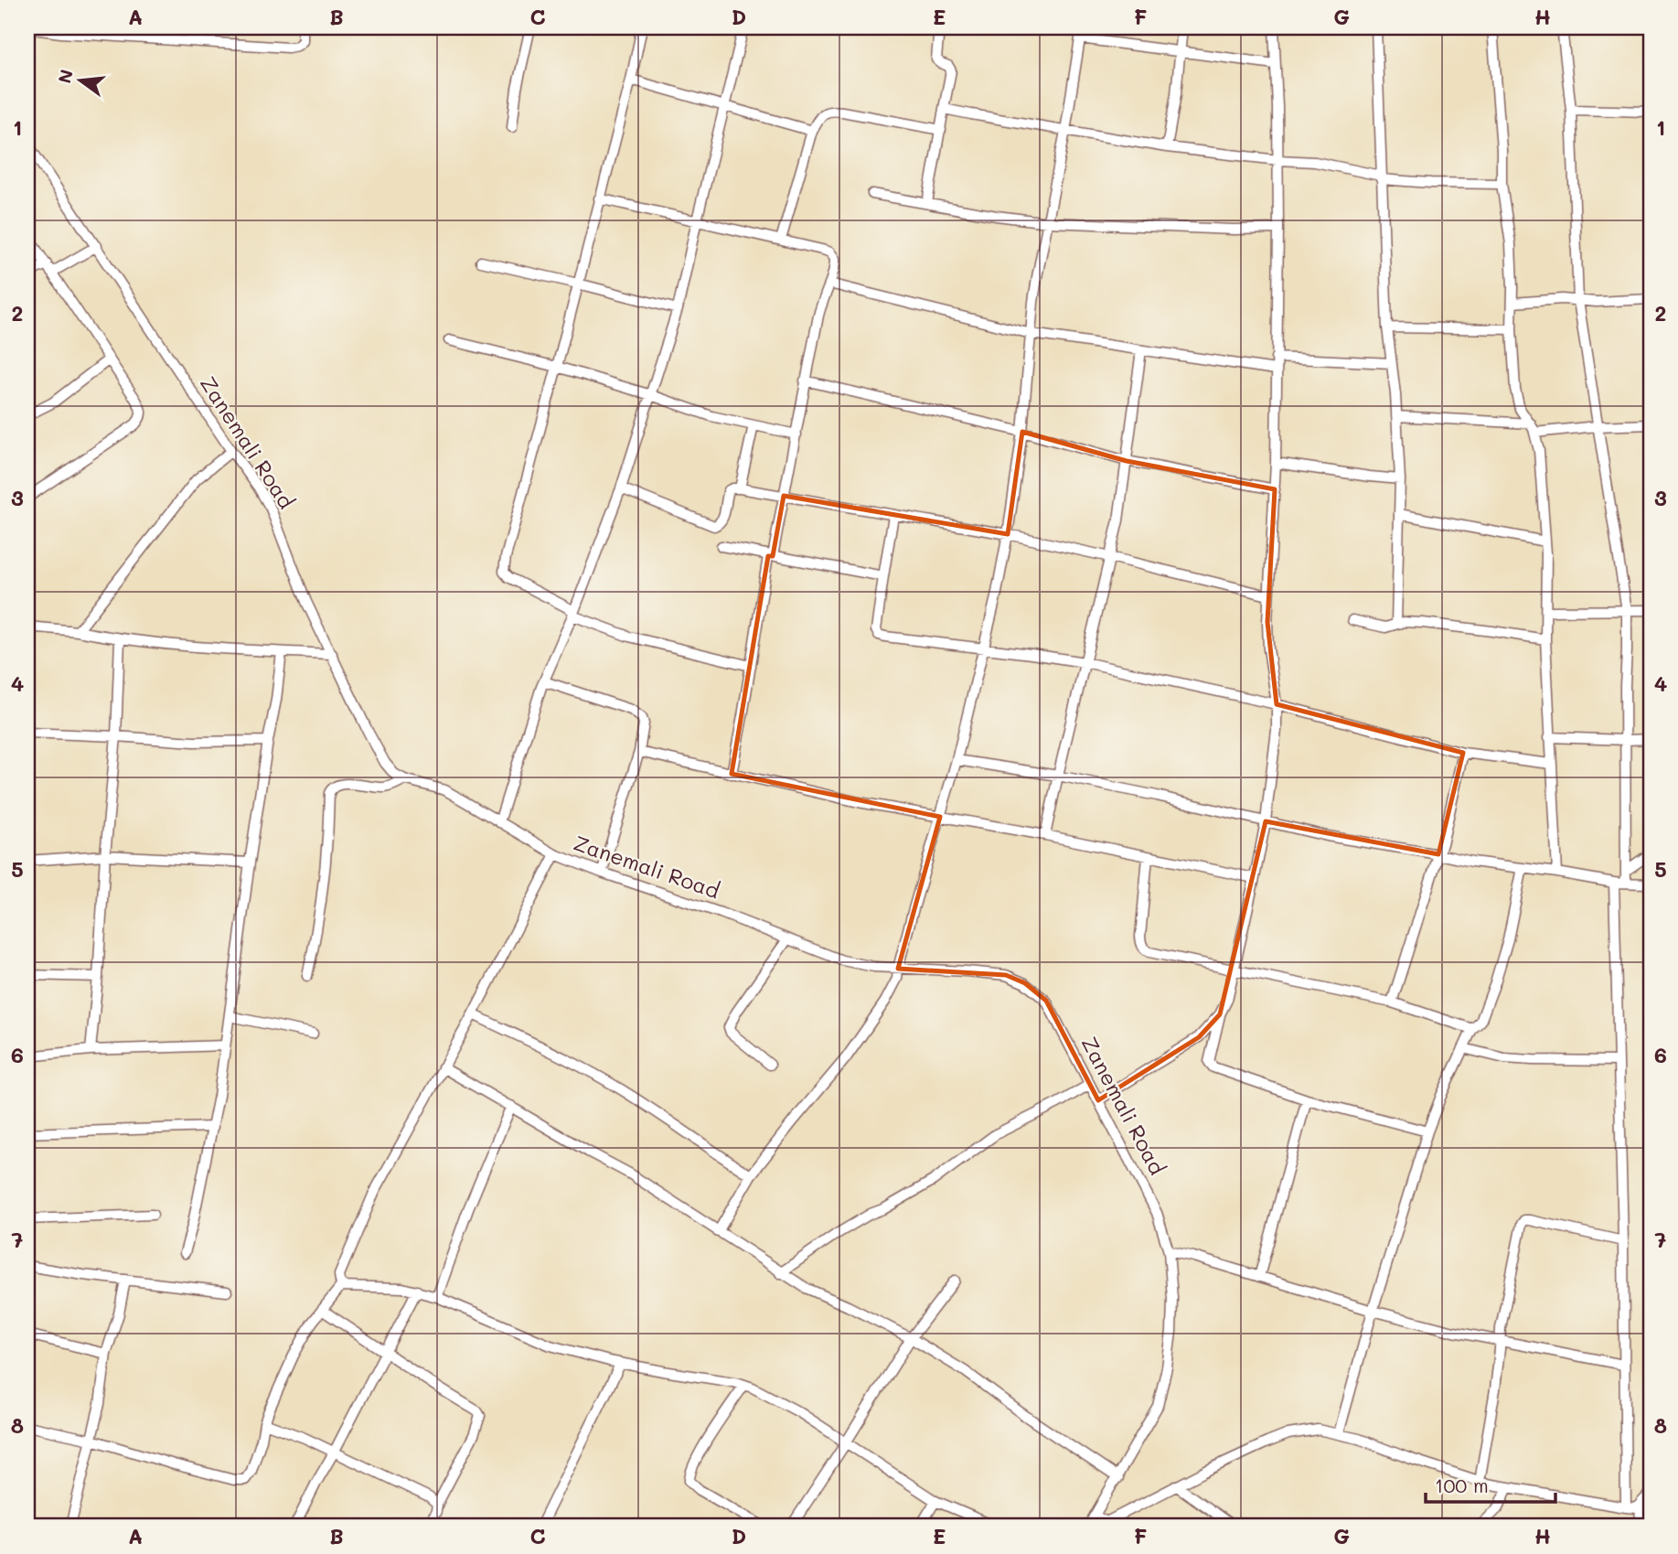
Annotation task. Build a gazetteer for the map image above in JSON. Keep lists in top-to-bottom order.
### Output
{
  "streets": {
    "street": ["Zanemali Road"]
  },
  "scale_bar": "100 m",
  "north": "left",
  "grid": {
    "columns": [
      "A",
      "B",
      "C",
      "D",
      "E",
      "F",
      "G",
      "H"
    ],
    "rows": [
      "1",
      "2",
      "3",
      "4",
      "5",
      "6",
      "7",
      "8"
    ]
  }
}
